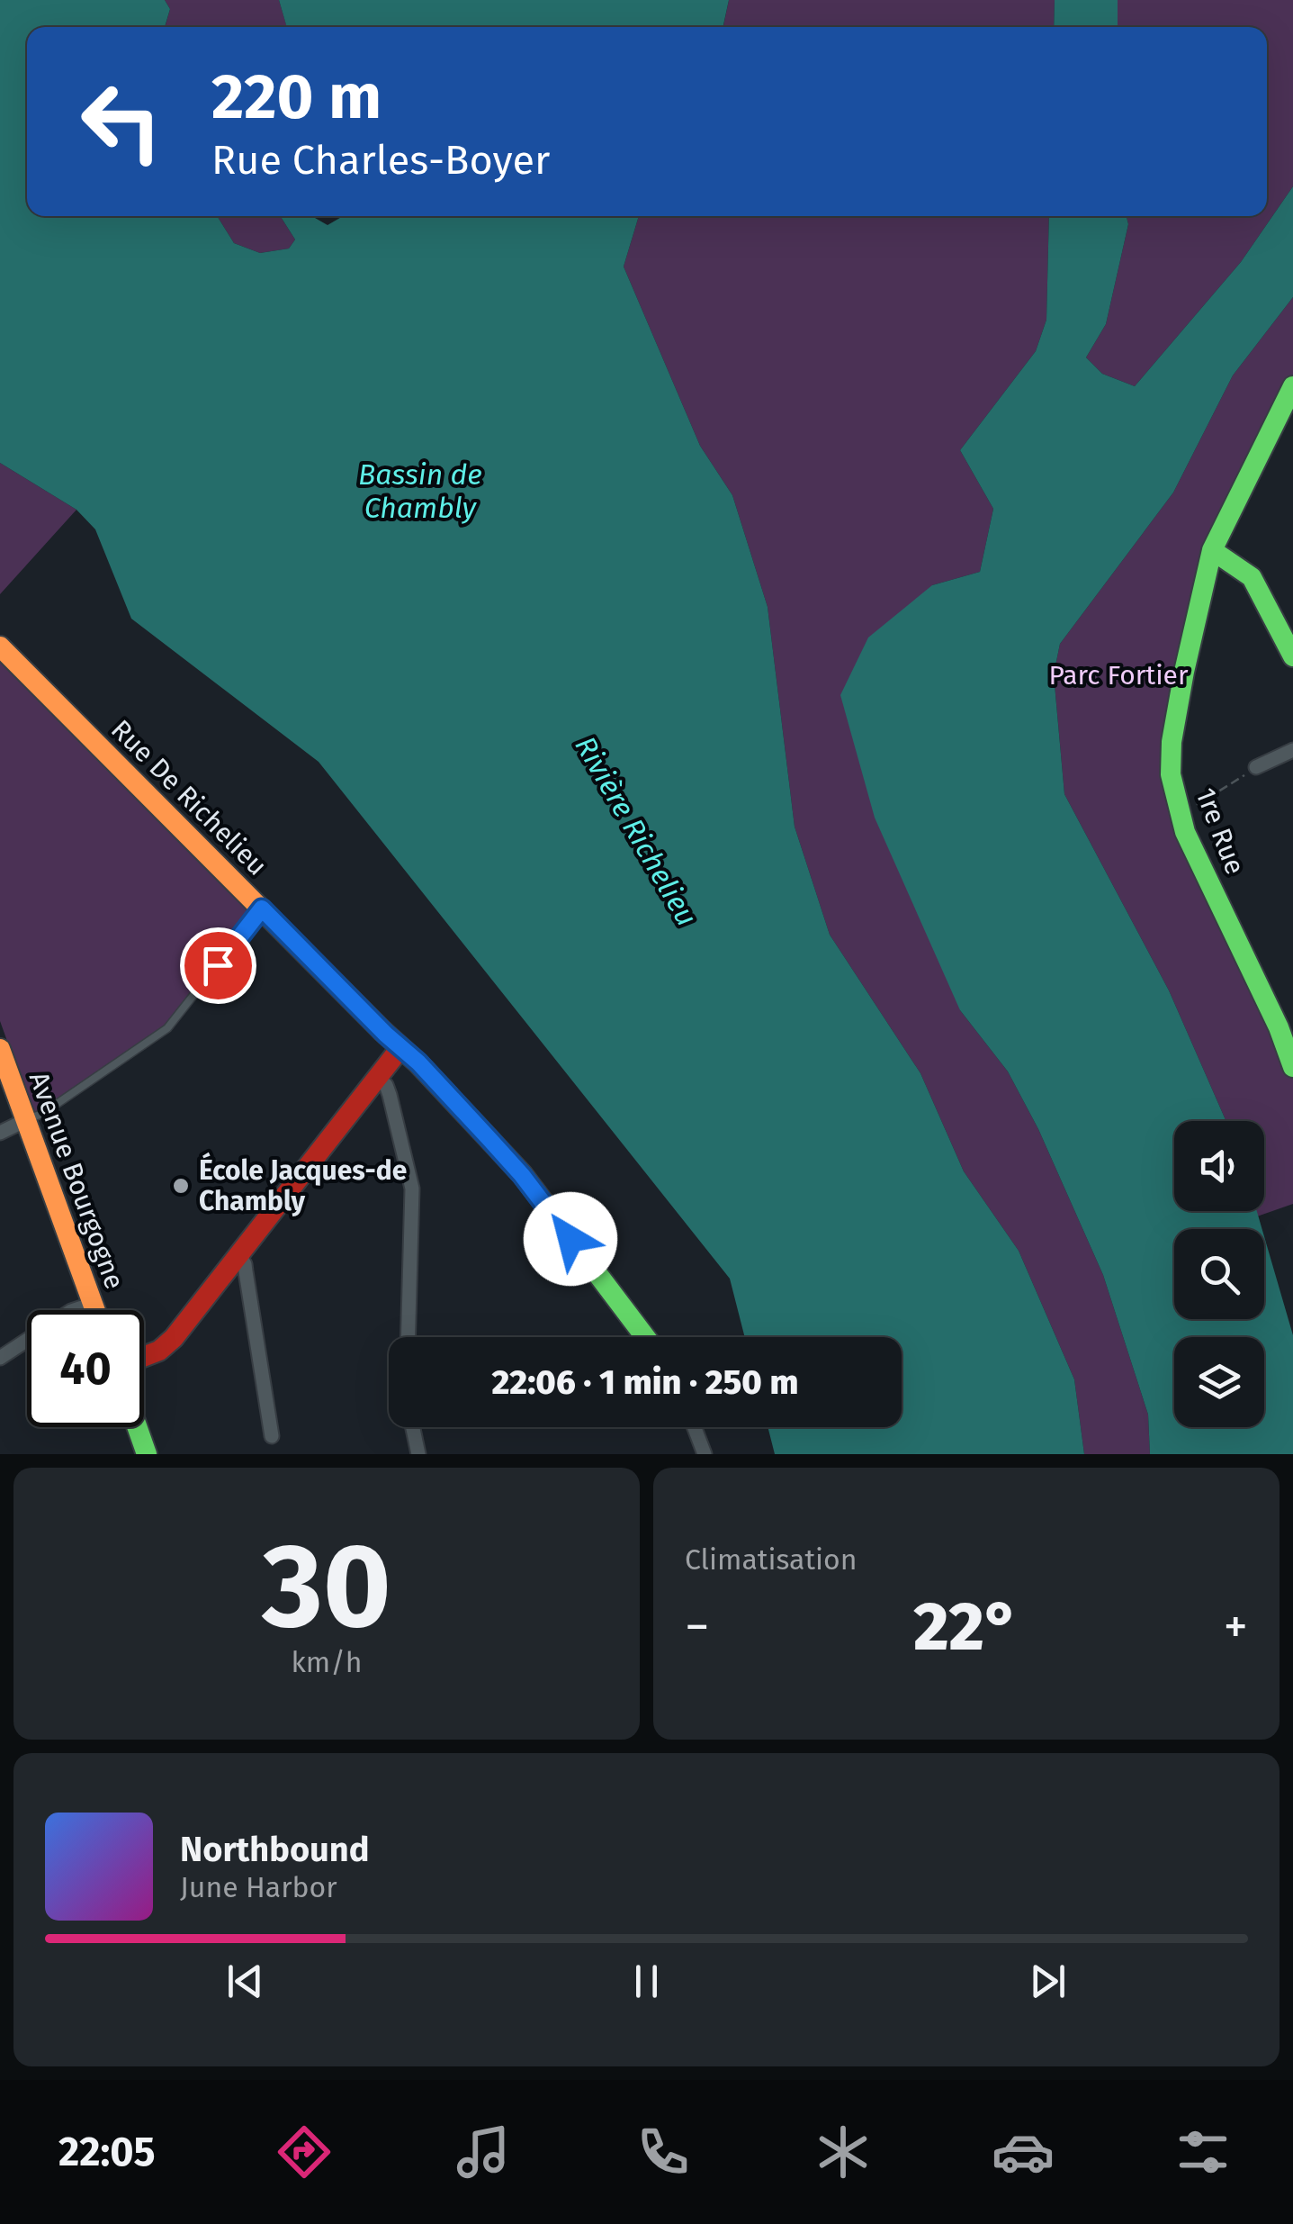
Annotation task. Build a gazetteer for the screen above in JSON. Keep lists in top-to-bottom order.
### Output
{
  "streets": {
    "street": ["Rue De Richelieu", "1re Rue", "Avenue Bourgogne"]
  },
  "water": ["Bassin de Chambly", "Rivière Richelieu"],
  "parks": ["Parc Fortier"],
  "places": ["École Jacques-de Chambly"],
  "page": {
    "turn": ["220 m", "Rue Charles-Boyer"],
    "limit": "40",
    "trip": "22:06 · 1 min · 250 m",
    "tile": [
      ["30", "km/h"],
      "Climatisation"
    ],
    "heat": ["−", "22°", "+"],
    "song": ["Northbound", "June Harbor"],
    "tabs": "22:05"
  }
}
